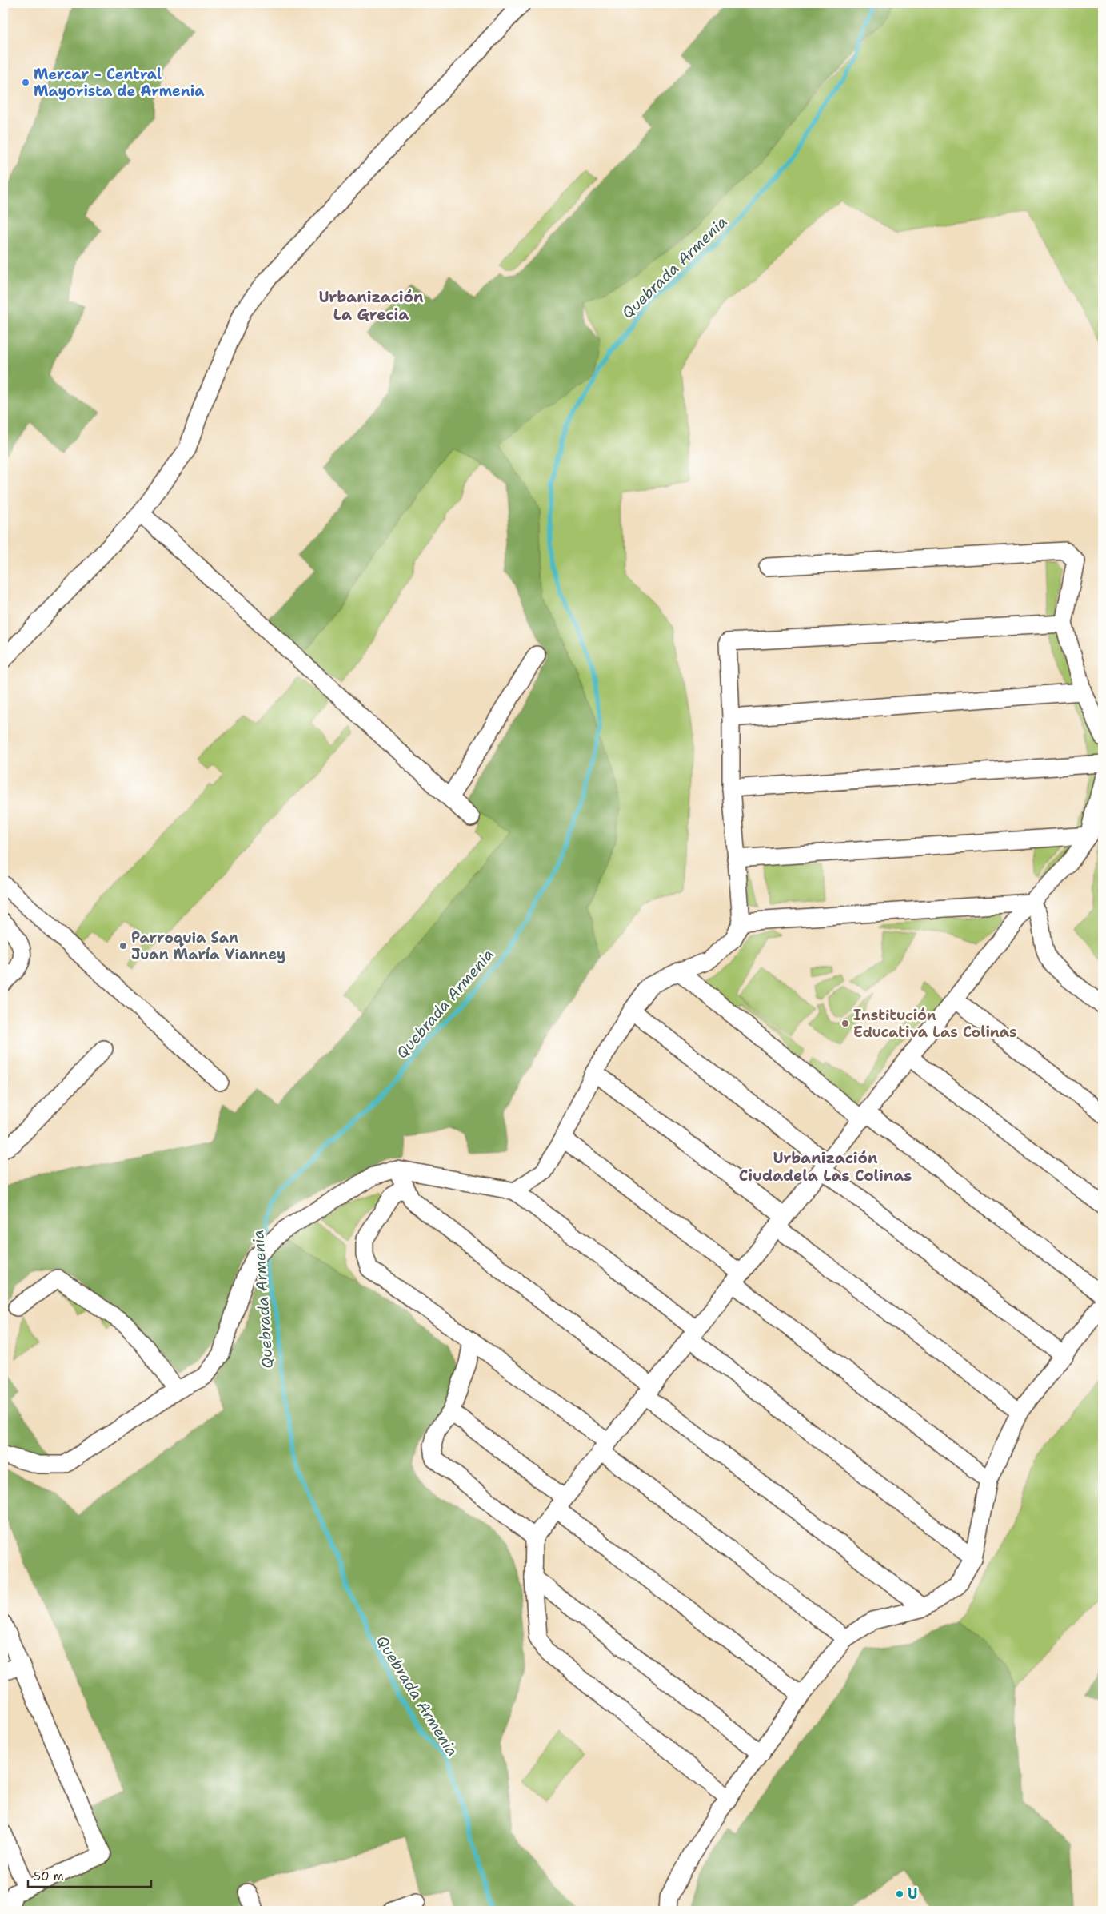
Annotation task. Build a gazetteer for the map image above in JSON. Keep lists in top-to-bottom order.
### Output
{
  "districts": ["Urbanización La Grecia", "Urbanización Ciudadela Las Colinas"],
  "water": ["Quebrada Armenia"],
  "places": [
    "Mercar - Central Mayorista de Armenia",
    "Parroquia San Juan María Vianney",
    "Institución Educativa Las Colinas",
    "U"
  ],
  "scale_bar": "50 m"
}
